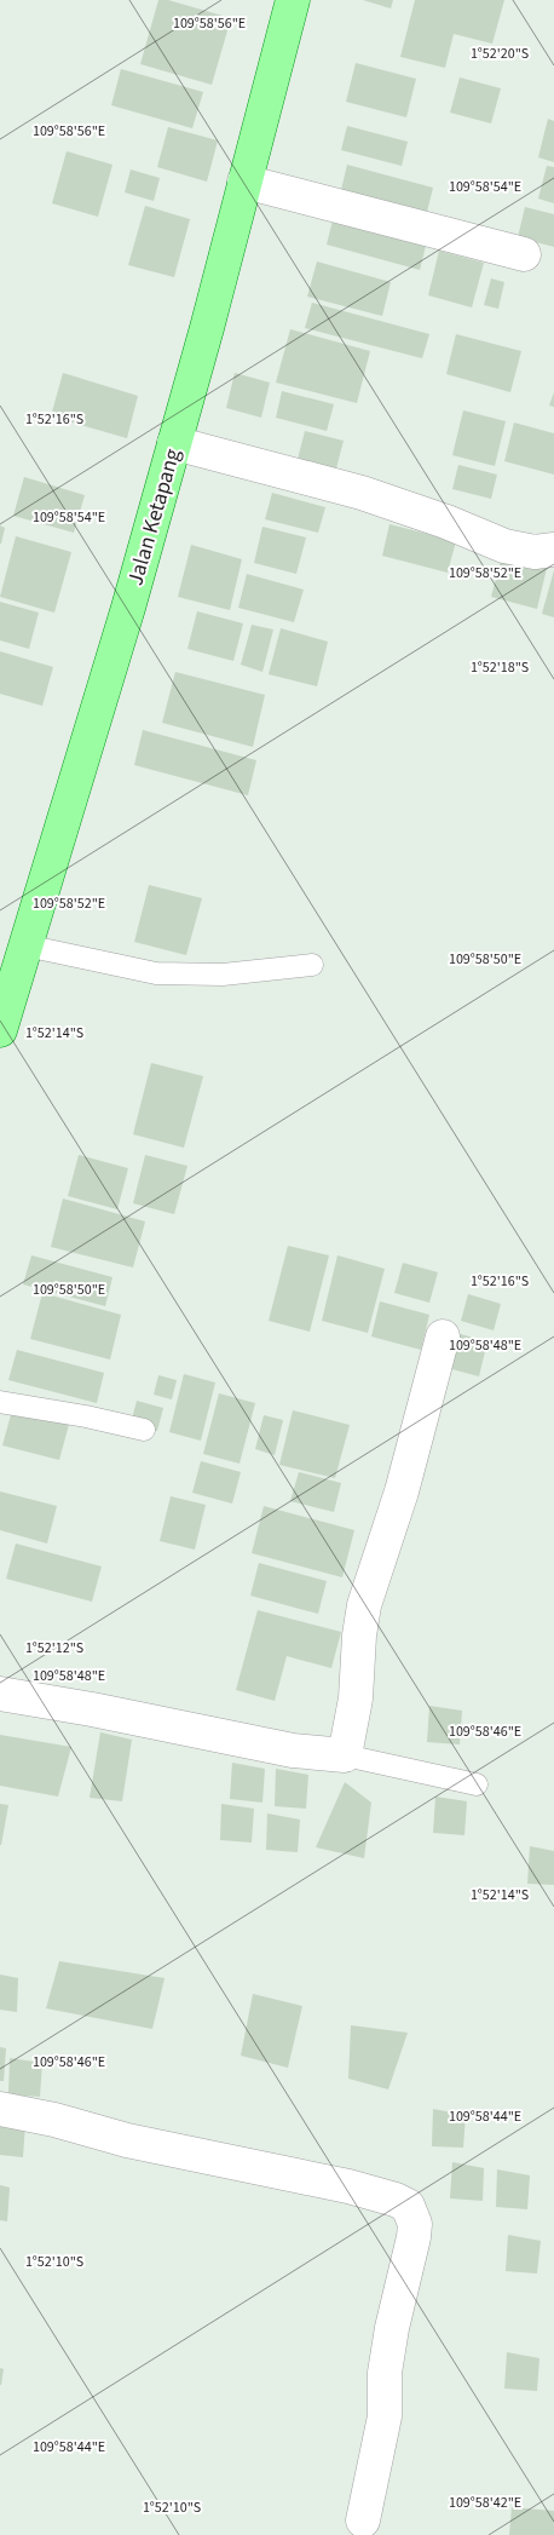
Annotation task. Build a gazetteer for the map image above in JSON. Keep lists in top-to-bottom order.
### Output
{
  "streets": {
    "main road": ["Jalan Ketapang"]
  },
  "coordinates": [
    "109°58'56\"E",
    "1°52'20\"S",
    "109°58'54\"E",
    "1°52'16\"S",
    "109°58'52\"E",
    "1°52'18\"S",
    "109°58'50\"E",
    "1°52'14\"S",
    "109°58'48\"E",
    "1°52'12\"S",
    "109°58'46\"E",
    "109°58'44\"E",
    "1°52'10\"S",
    "109°58'42\"E"
  ]
}
